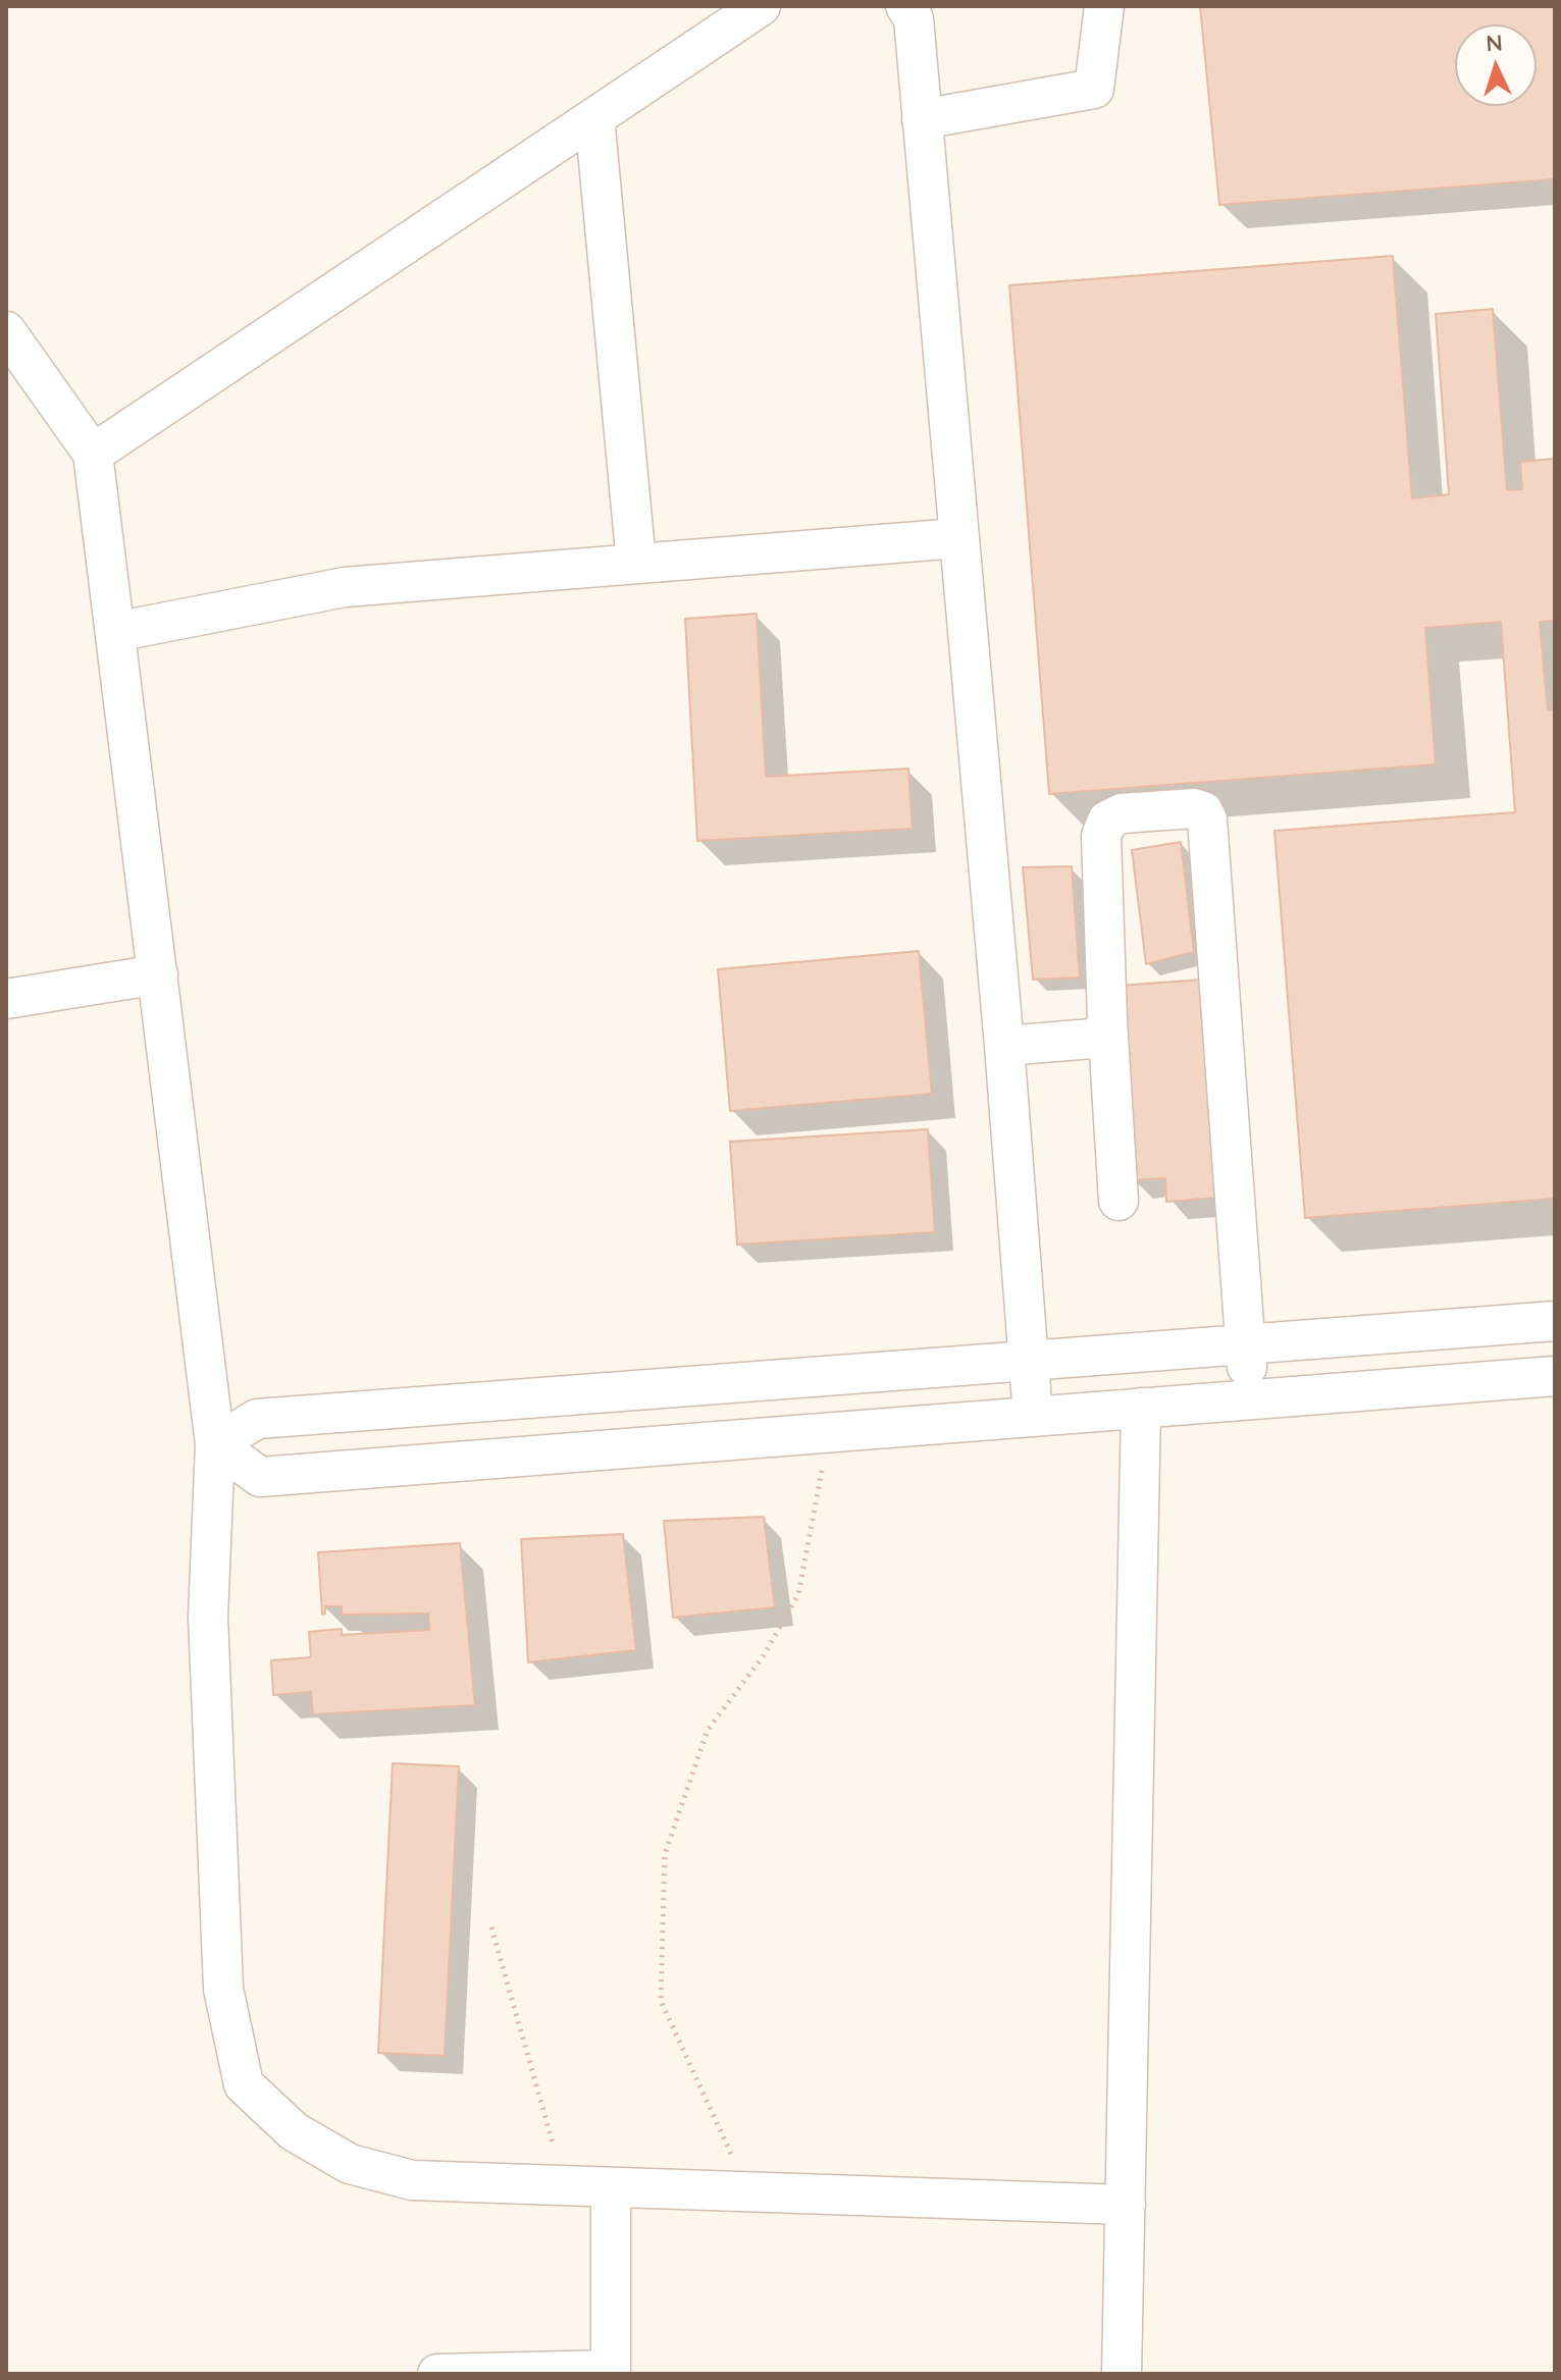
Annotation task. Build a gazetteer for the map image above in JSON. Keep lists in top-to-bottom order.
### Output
{
  "north": "top"
}
